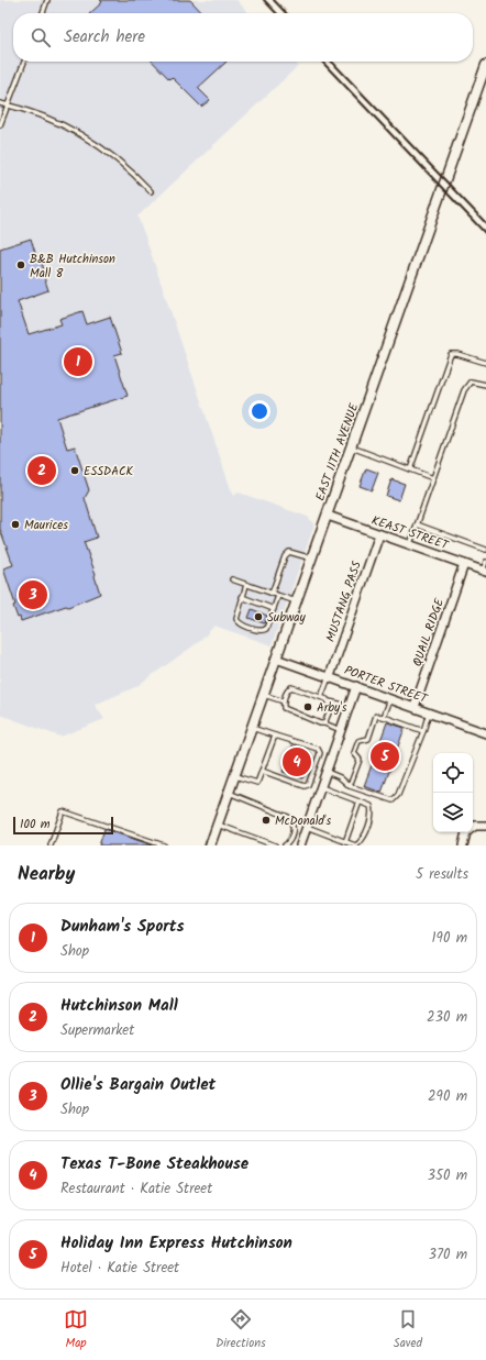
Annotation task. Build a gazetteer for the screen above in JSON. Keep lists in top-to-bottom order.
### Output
{
  "streets": {
    "street": [
      "EAST 11TH AVENUE",
      "KEAST STREET",
      "MUSTANG PASS",
      "QUAIL RIDGE",
      "PORTER STREET"
    ]
  },
  "crossings": [
    ["EAST 11TH AVENUE", "KEAST STREET"],
    ["EAST 11TH AVENUE", "PORTER STREET"],
    ["KEAST STREET", "MUSTANG PASS"],
    ["KEAST STREET", "QUAIL RIDGE"],
    ["MUSTANG PASS", "PORTER STREET"],
    ["QUAIL RIDGE", "PORTER STREET"]
  ],
  "places": [
    "B&B Hutchinson Mall 8",
    "ESSDACK",
    "Maurices",
    "Subway",
    "Arby's",
    "McDonald's"
  ],
  "scale_bar": "100 m",
  "page": {
    "search": "Search here",
    "pins": [
      "1",
      "2",
      "3",
      "5",
      "4"
    ],
    "scale": "100 m",
    "heading": ["Nearby", "5 results"],
    "list": [
      {
        "mark": "1",
        "name": "Dunham's Sports",
        "note": "Shop",
        "value": "190 m"
      },
      {
        "mark": "2",
        "name": "Hutchinson Mall",
        "note": "Supermarket",
        "value": "230 m"
      },
      {
        "mark": "3",
        "name": "Ollie's Bargain Outlet",
        "note": "Shop",
        "value": "290 m"
      },
      {
        "mark": "4",
        "name": "Texas T-Bone Steakhouse",
        "note": "Restaurant · Katie Street",
        "value": "350 m"
      },
      {
        "mark": "5",
        "name": "Holiday Inn Express Hutchinson",
        "note": "Hotel · Katie Street",
        "value": "370 m"
      }
    ],
    "nav": ["Map", "Directions", "Saved"]
  }
}
